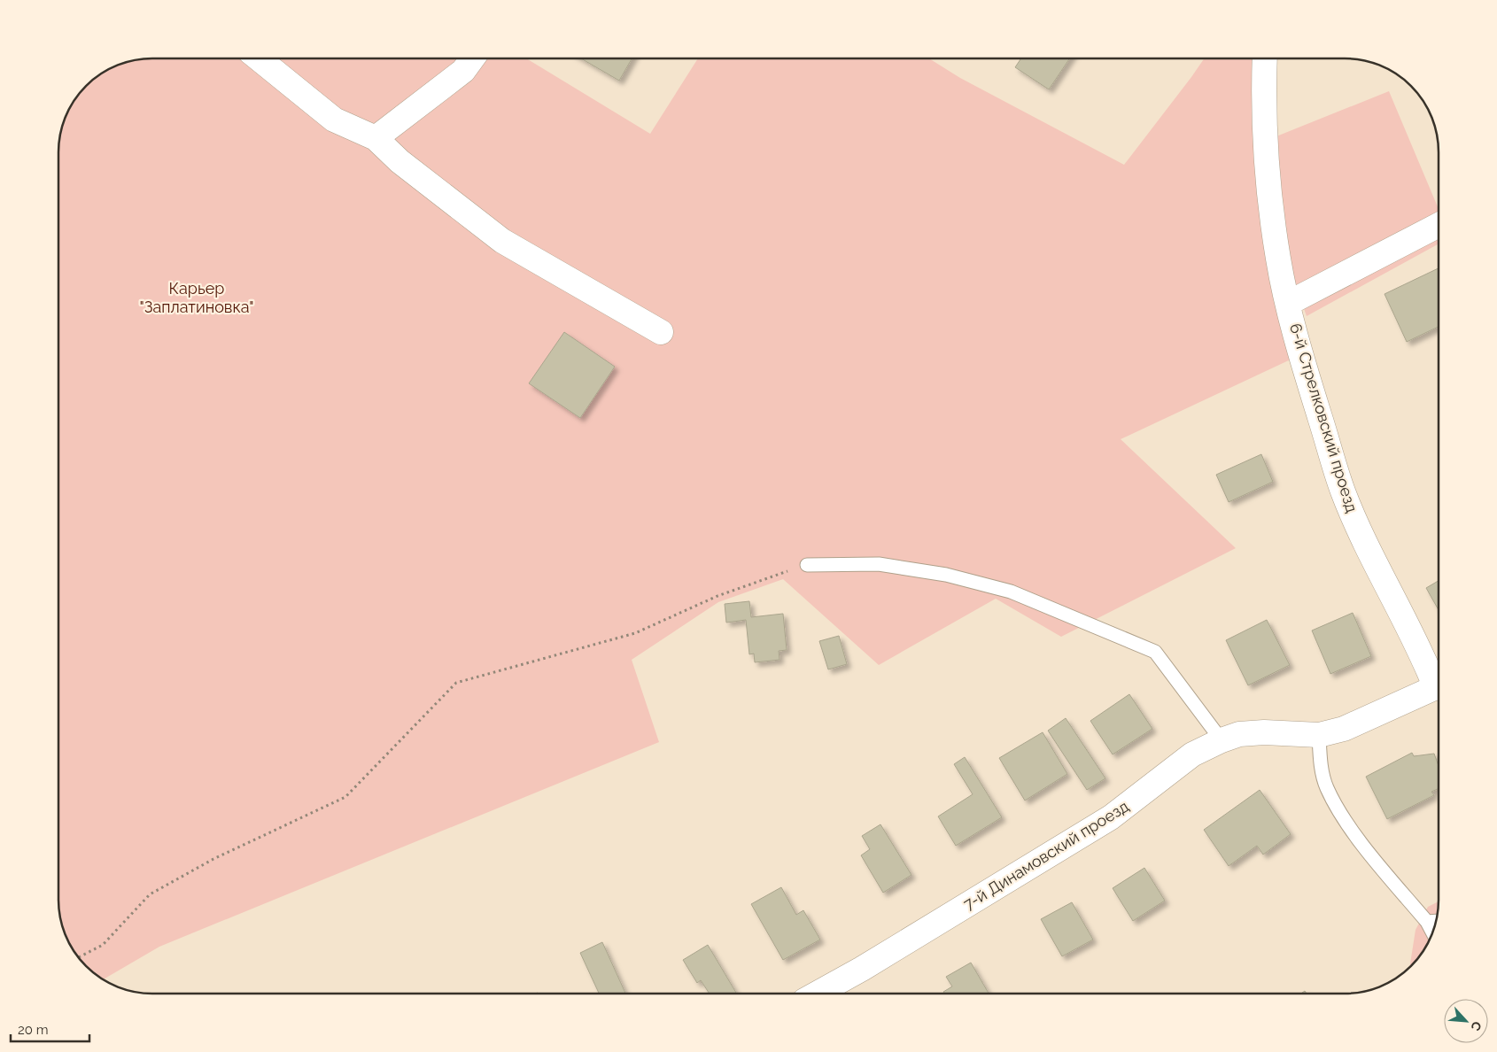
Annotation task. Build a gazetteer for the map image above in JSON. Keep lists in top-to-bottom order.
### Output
{
  "streets": {
    "street": ["6-й Стрелковский проезд", "7-й Динамовский проезд"]
  },
  "parks": ["Карьер \"Заплатиновка\""],
  "scale_bar": "20 m",
  "north": "bottom right"
}
